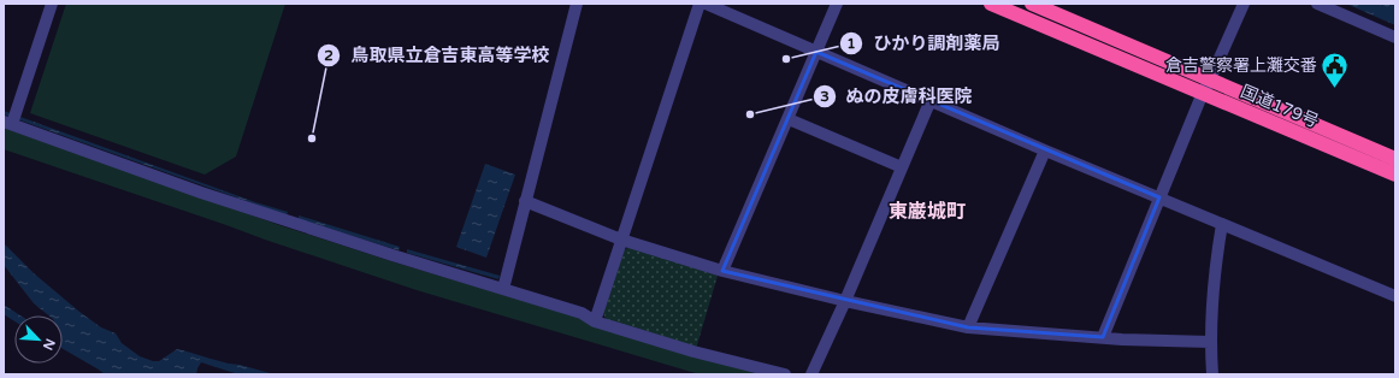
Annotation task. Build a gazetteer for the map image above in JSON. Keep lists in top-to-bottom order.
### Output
{
  "streets": {
    "highway": ["国道179号"]
  },
  "districts": ["東巌城町"],
  "places": {
    "other": ["ひかり調剤薬局", "ぬの皮膚科医院", "鳥取県立倉吉東高等学校"],
    "public building": ["倉吉警察署上灘交番"]
  },
  "north": "bottom right"
}
